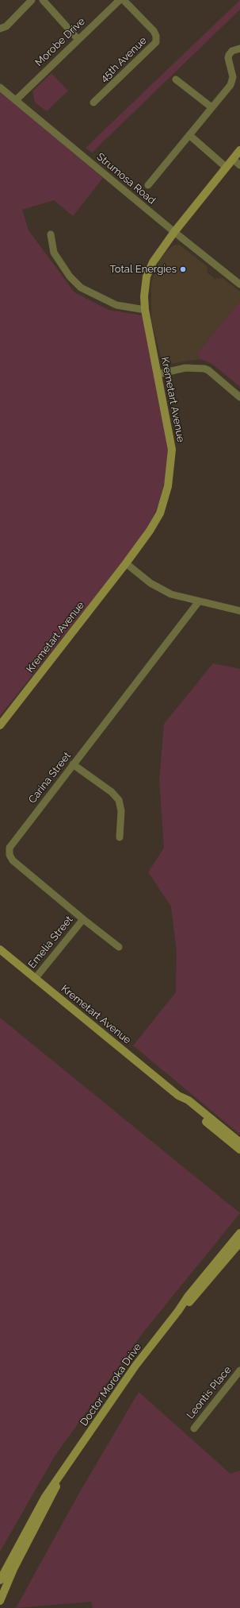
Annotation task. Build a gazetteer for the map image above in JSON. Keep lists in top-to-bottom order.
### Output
{
  "streets": {
    "street": [
      "Morobe Drive",
      "45th Avenue",
      "Strumosa Road",
      "Kremetart Avenue",
      "Carina Street",
      "Emelia Street",
      "Doctor Moroka Drive",
      "Leontis Place"
    ]
  },
  "crossings": [
    ["Morobe Drive", "Strumosa Road"],
    ["Strumosa Road", "Kremetart Avenue"],
    ["Kremetart Avenue", "Emelia Street"],
    ["Carina Street", "Emelia Street"]
  ],
  "places": ["Total Energies"]
}
